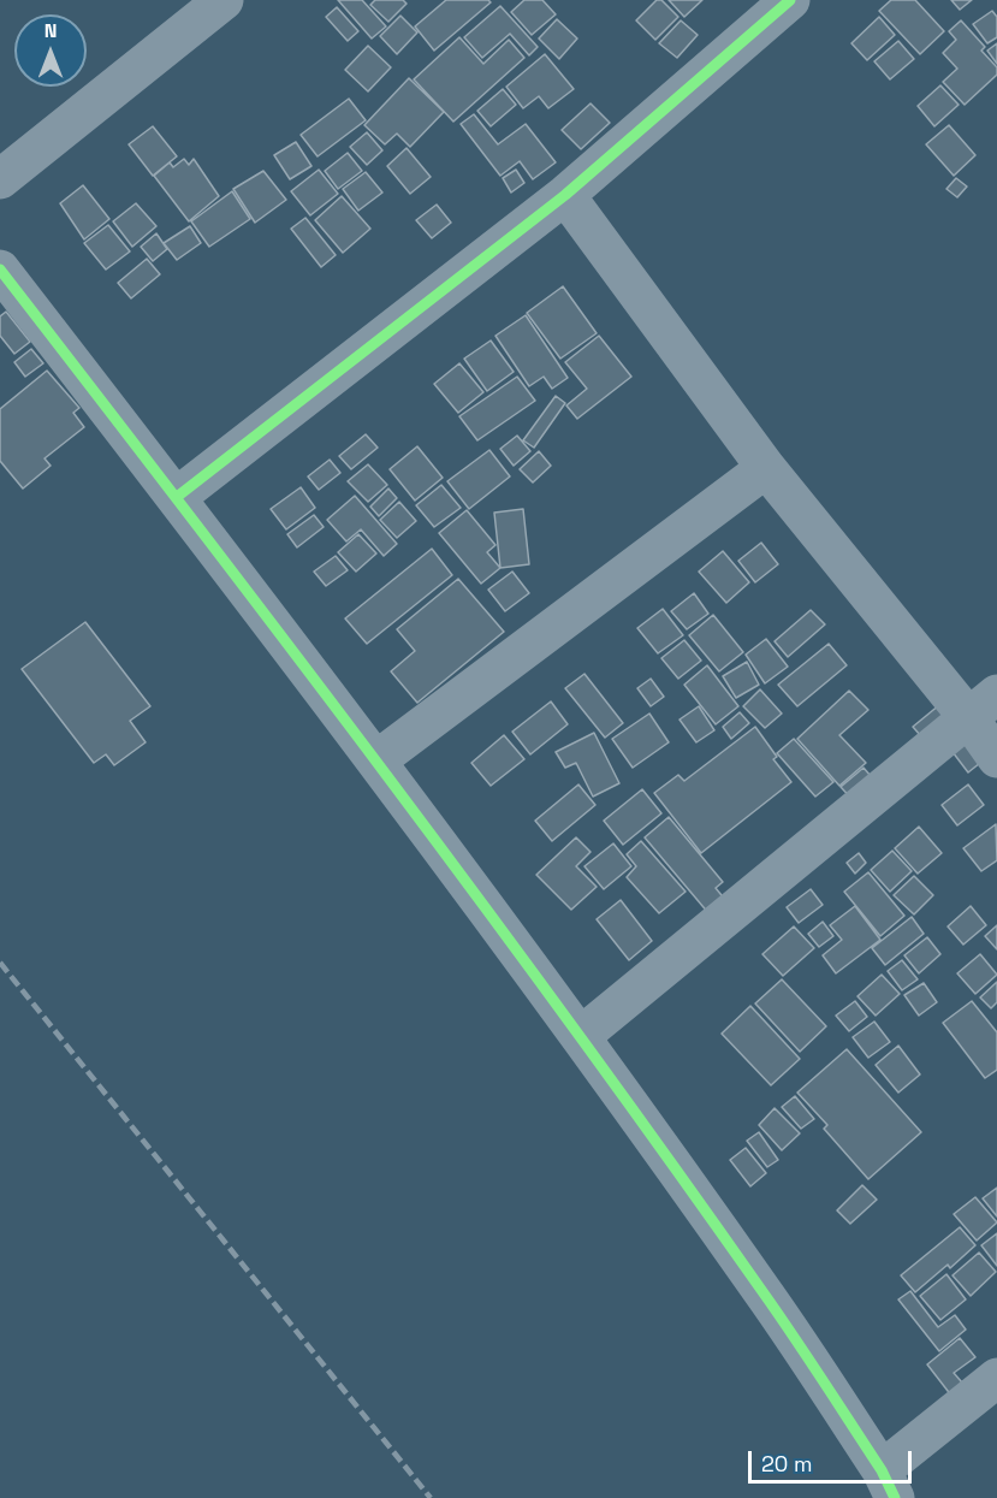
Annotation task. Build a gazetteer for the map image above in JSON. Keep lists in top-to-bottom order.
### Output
{
  "scale_bar": "20 m",
  "north": "top"
}
